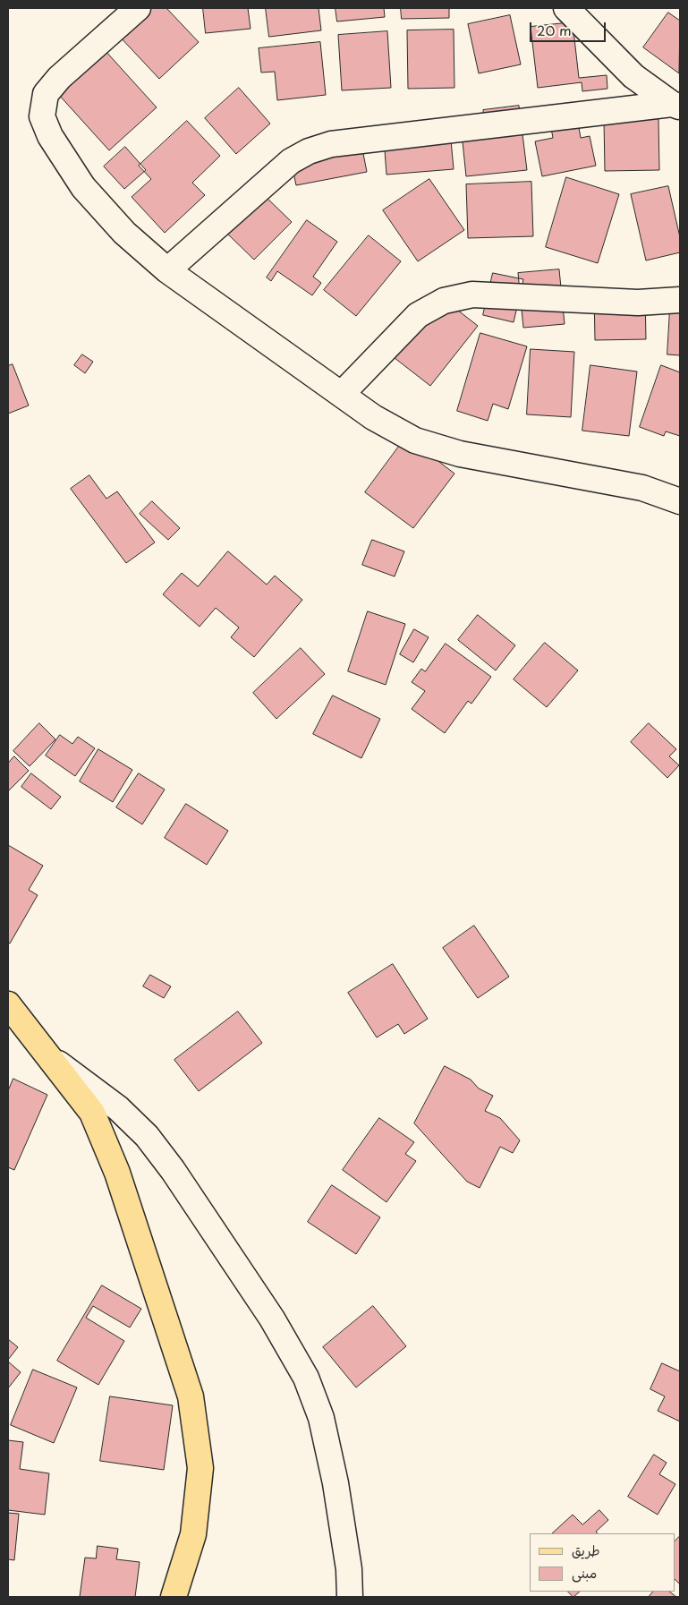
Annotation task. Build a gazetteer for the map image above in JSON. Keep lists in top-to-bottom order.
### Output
{
  "legend": ["طريق", "مبنى"],
  "scale_bar": "20 m"
}
